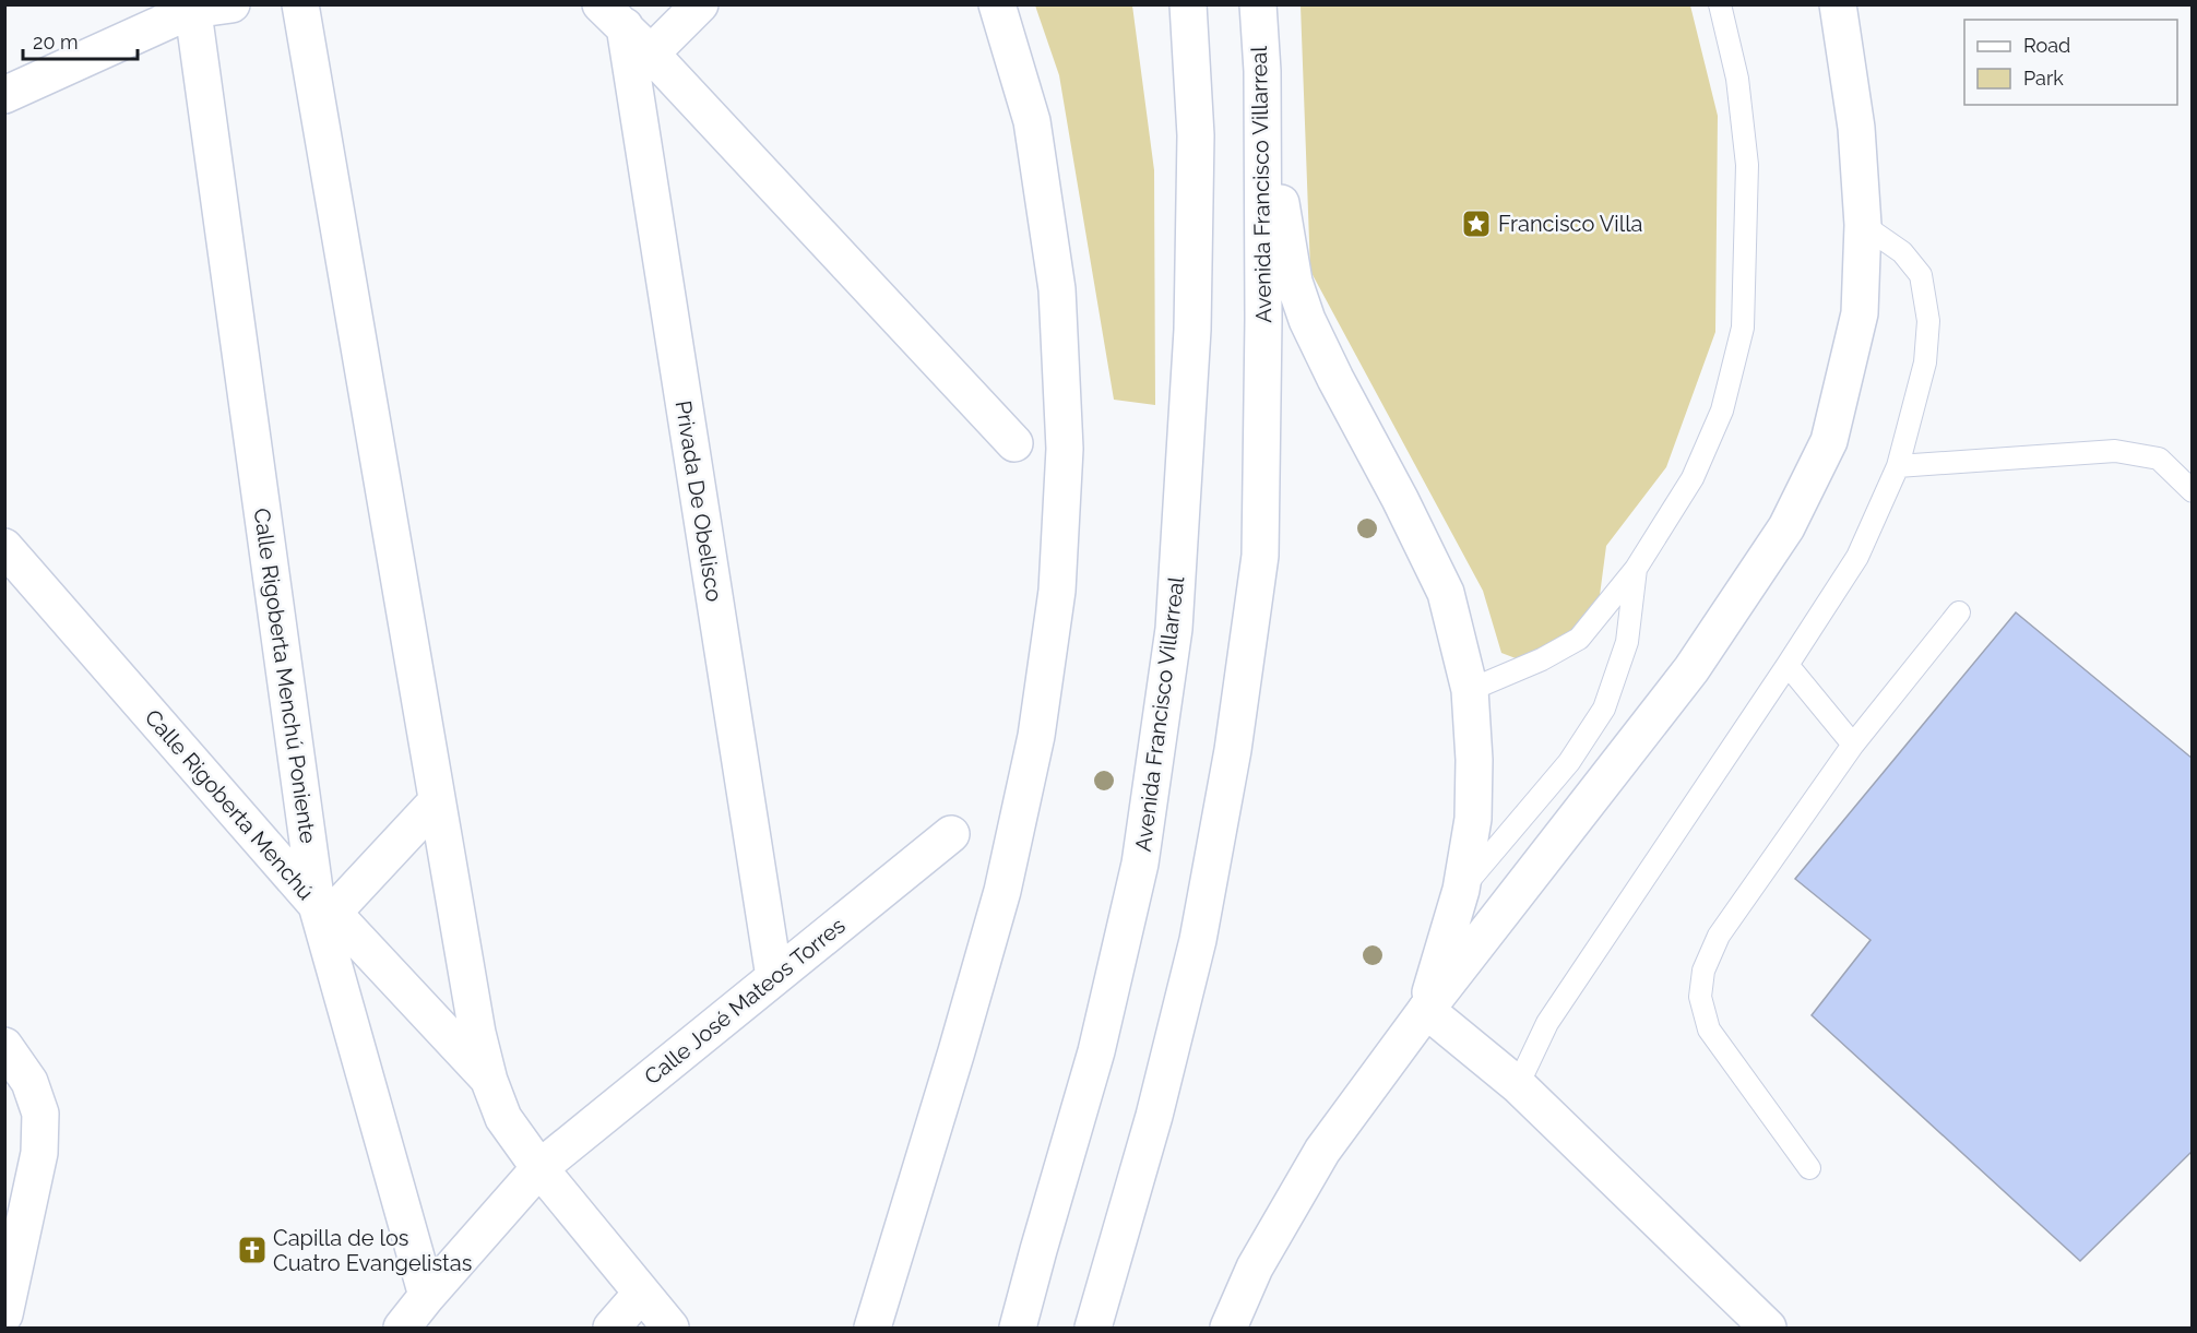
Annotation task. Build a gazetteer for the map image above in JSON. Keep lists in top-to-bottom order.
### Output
{
  "streets": {
    "main road": [
      "Avenida Francisco Villarreal",
      "Privada De Obelisco",
      "Calle Rigoberta Menchú Poniente",
      "Calle Rigoberta Menchú",
      "Calle José Mateos Torres"
    ]
  },
  "crossings": [
    ["Privada De Obelisco", "Calle José Mateos Torres"],
    ["Calle Rigoberta Menchú Poniente", "Calle Rigoberta Menchú"],
    ["Calle Rigoberta Menchú Poniente", "Calle José Mateos Torres"]
  ],
  "places": {
    "place": ["Francisco Villa"],
    "church": ["Capilla de los Cuatro Evangelistas"]
  },
  "legend": ["Road", "Park"],
  "scale_bar": "20 m"
}
